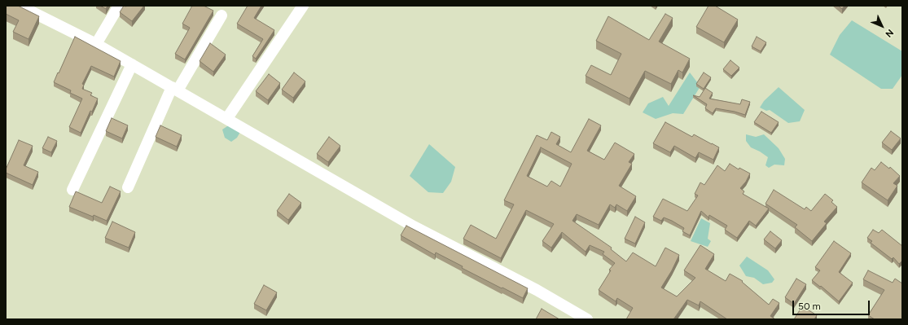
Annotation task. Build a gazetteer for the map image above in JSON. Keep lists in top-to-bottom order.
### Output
{
  "scale_bar": "50 m",
  "north": "bottom right"
}
